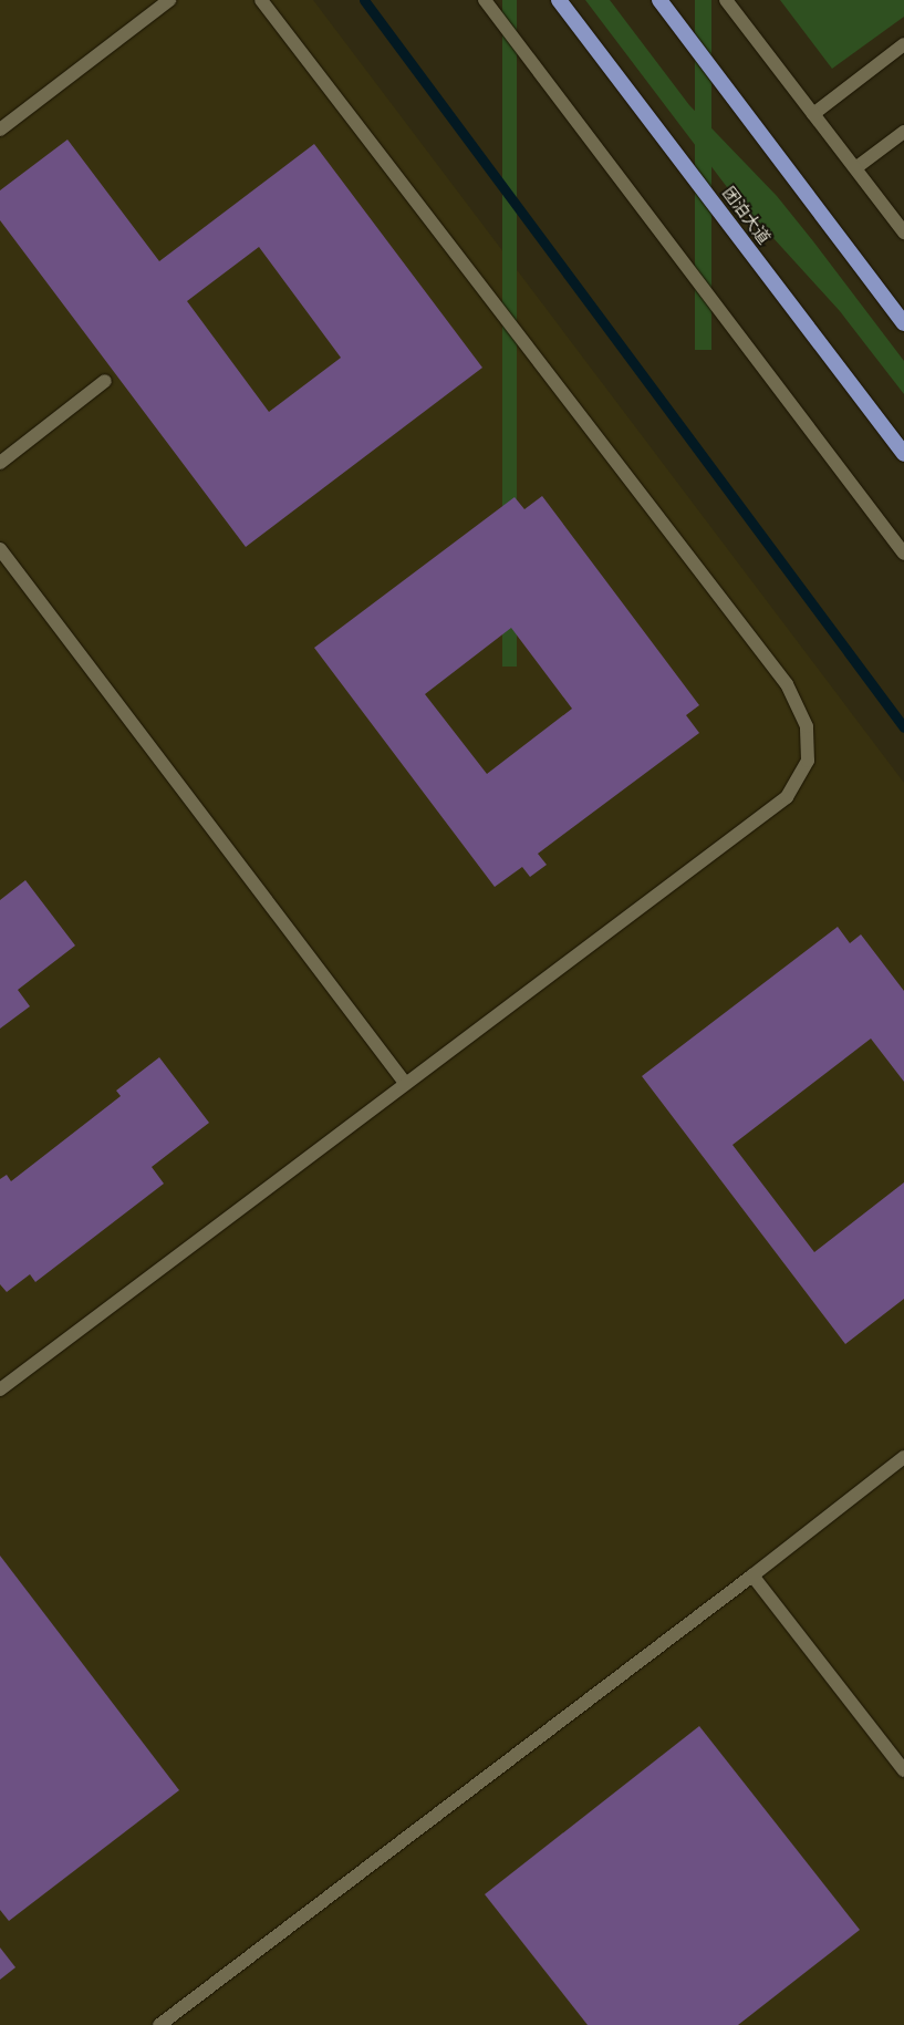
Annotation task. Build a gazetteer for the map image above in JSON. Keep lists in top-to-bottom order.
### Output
{
  "streets": {
    "highway": ["团泊大道"]
  }
}
